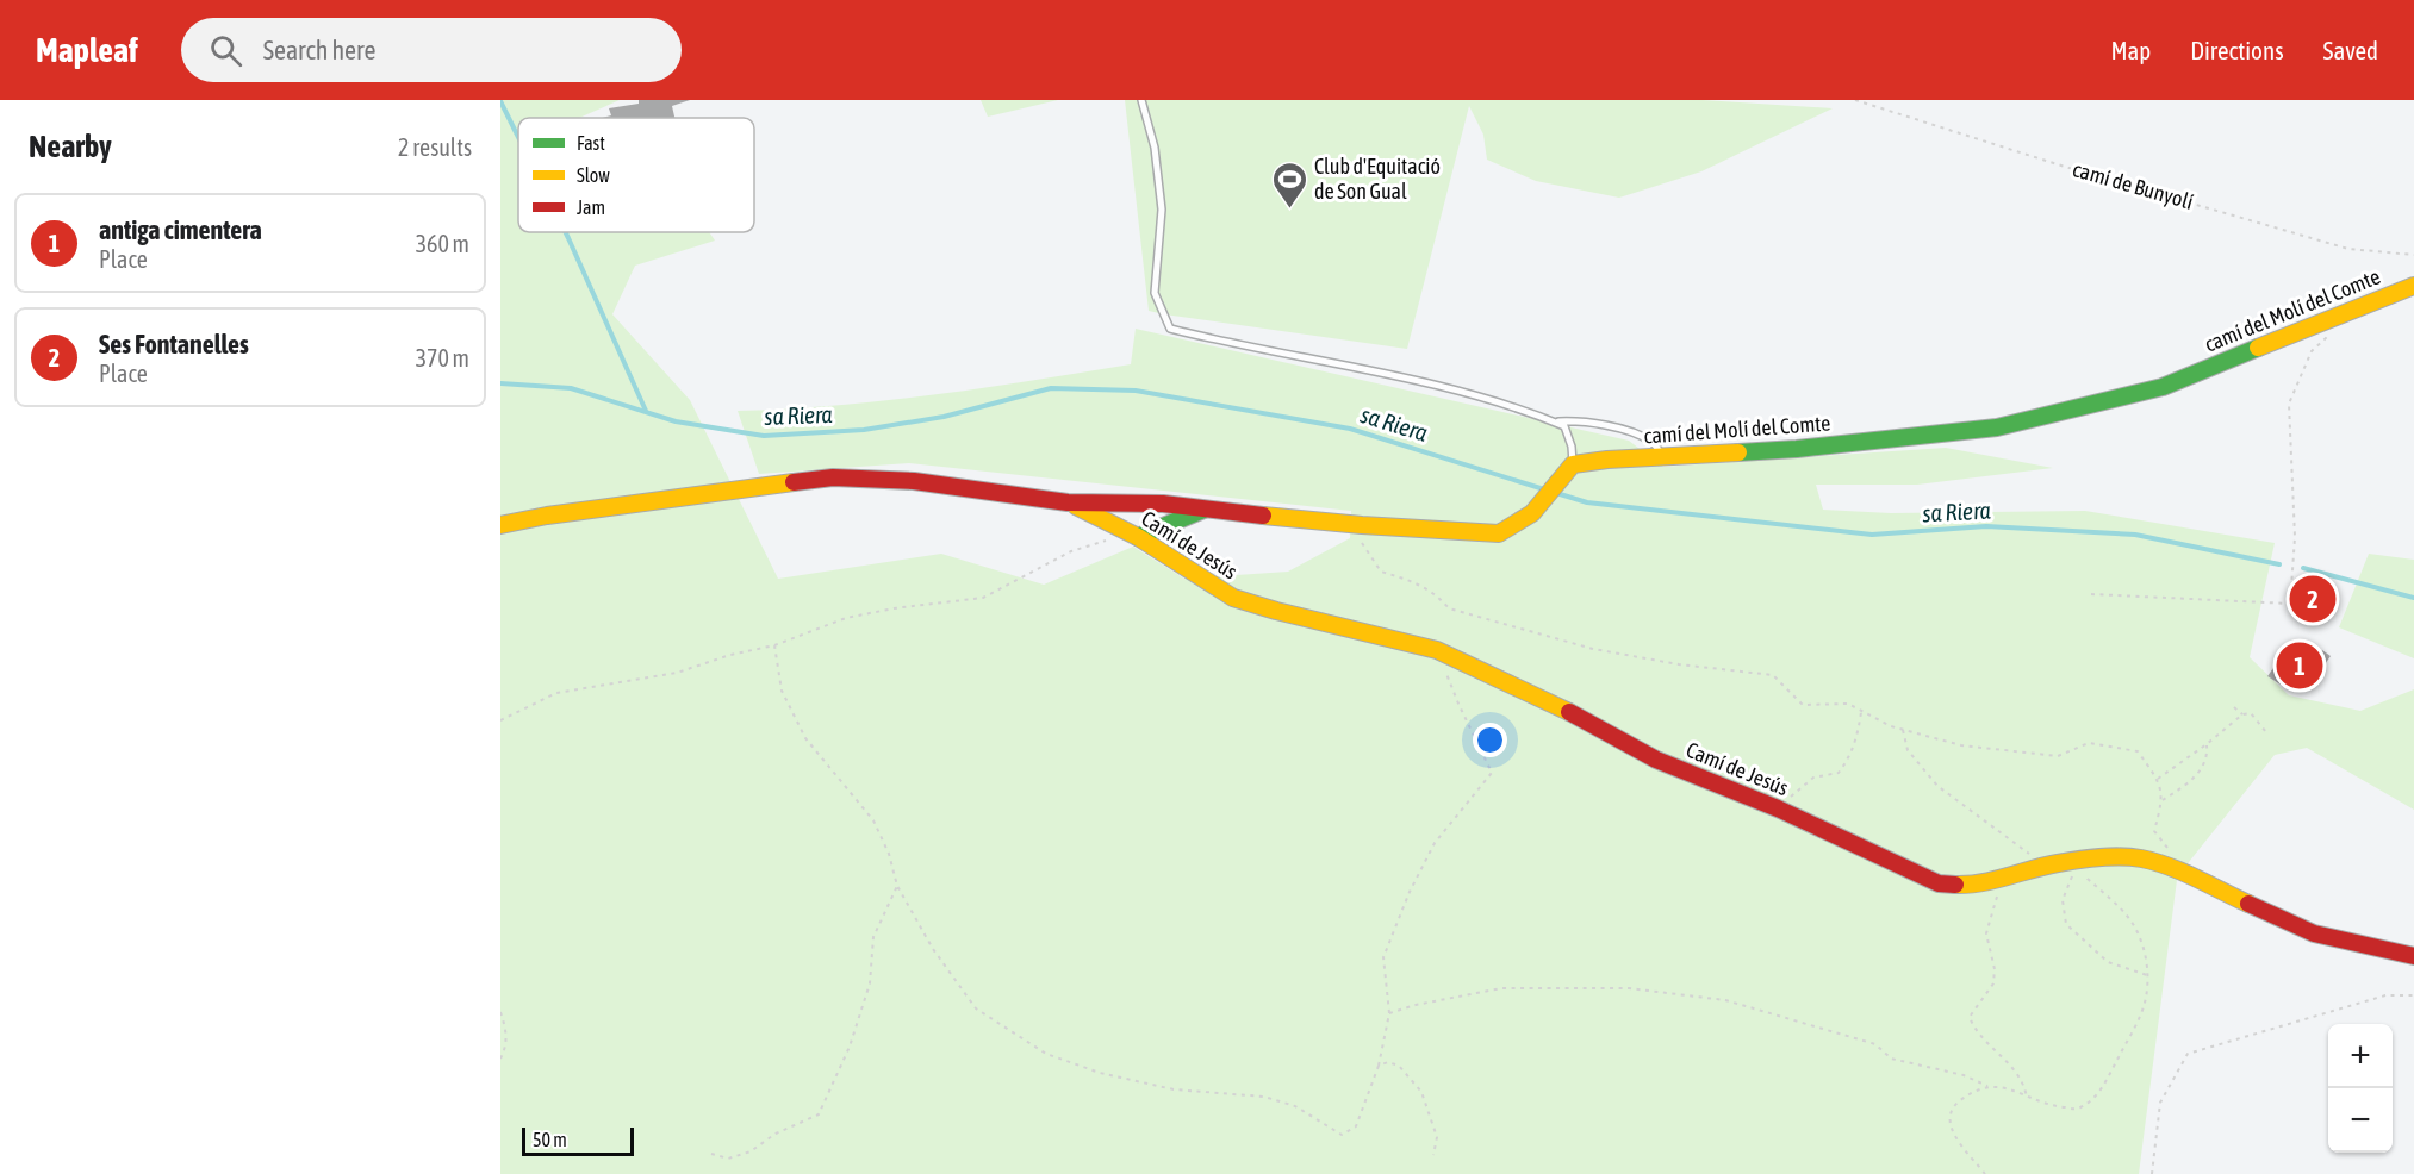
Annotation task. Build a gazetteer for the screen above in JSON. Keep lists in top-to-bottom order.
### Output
{
  "streets": {
    "street": ["camí del Molí del Comte", "Camí de Jesús"],
    "path": ["camí de Bunyolí"]
  },
  "water": ["sa Riera"],
  "places": {
    "sports": ["Club d'Equitació de Son Gual"]
  },
  "legend": ["Fast", "Slow", "Jam"],
  "scale_bar": "50 m",
  "page": {
    "header": "Mapleaf",
    "search": "Search here",
    "nav": ["Map", "Directions", "Saved"],
    "heading": ["Nearby", "2 results"],
    "list": [
      {
        "mark": "1",
        "name": "antiga cimentera",
        "note": "Place",
        "value": "360 m"
      },
      {
        "mark": "2",
        "name": "Ses Fontanelles",
        "note": "Place",
        "value": "370 m"
      }
    ],
    "pins": ["2", "1"],
    "map_buttons": ["+", "−"],
    "scale": "50 m"
  }
}
